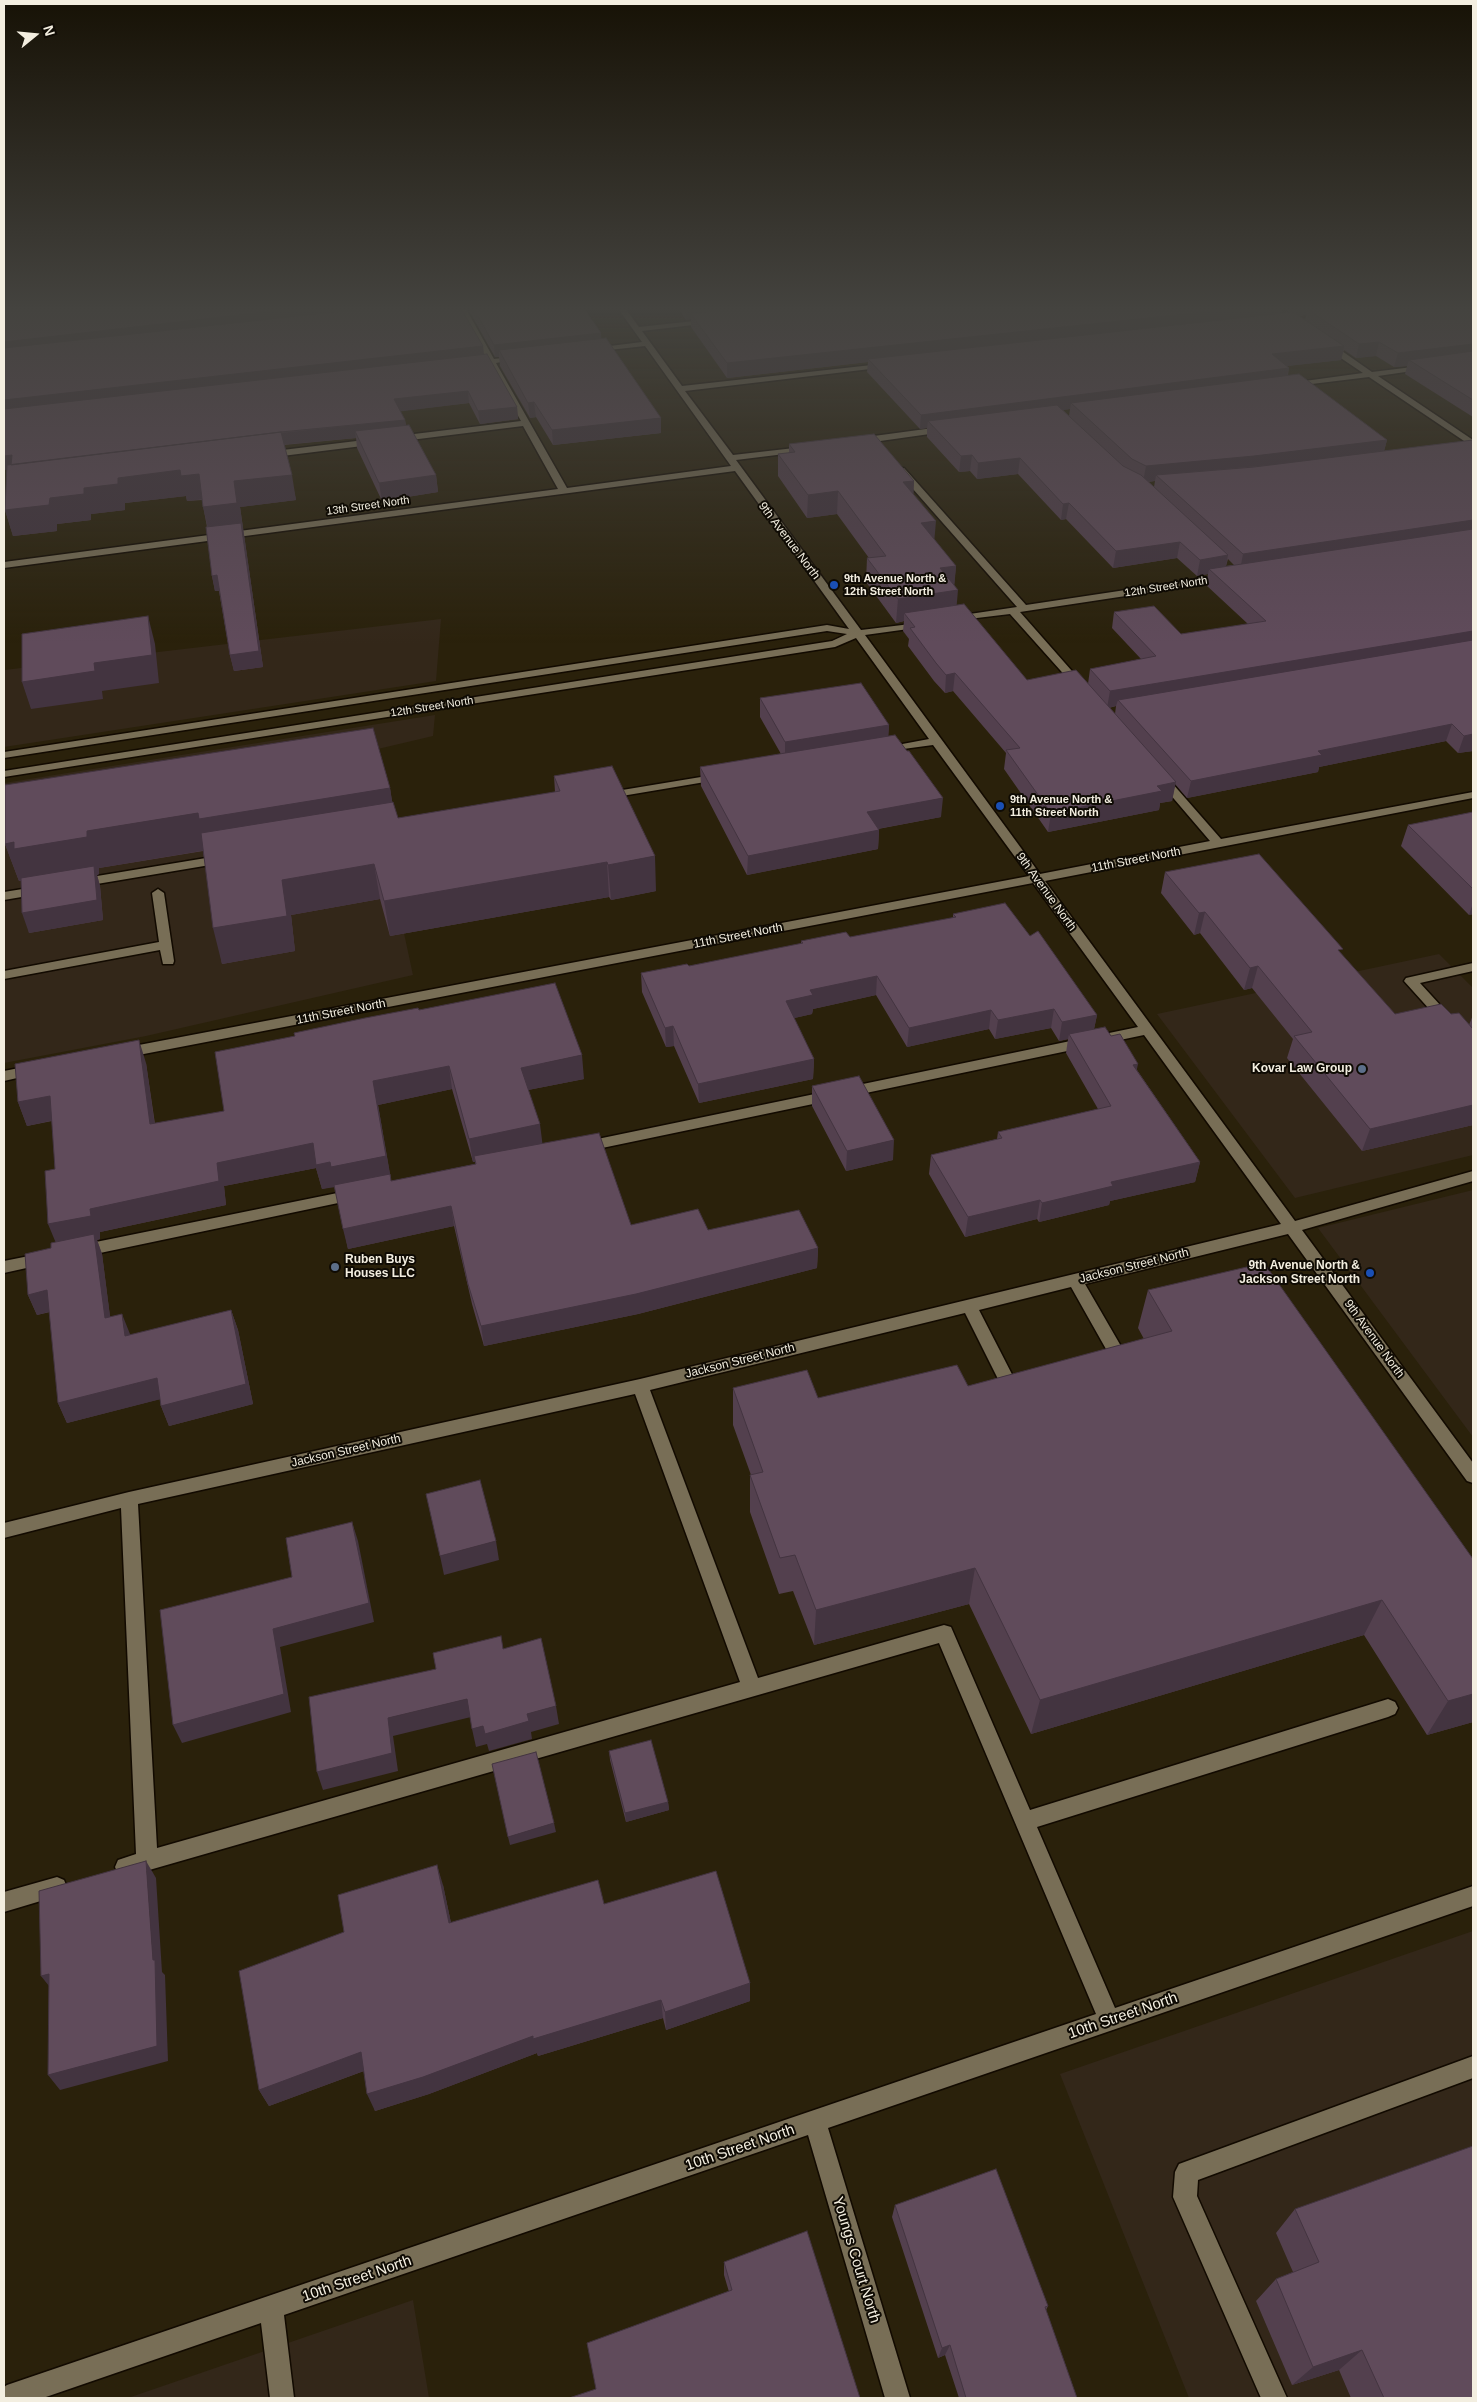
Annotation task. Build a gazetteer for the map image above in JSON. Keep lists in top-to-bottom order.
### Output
{
  "streets": {
    "street": [
      "13th Street North",
      "9th Avenue North",
      "12th Street North",
      "11th Street North",
      "Jackson Street North",
      "10th Street North",
      "Youngs Court North"
    ]
  },
  "crossings": [
    ["13th Street North", "9th Avenue North"],
    ["9th Avenue North", "12th Street North"],
    ["9th Avenue North", "11th Street North"],
    ["9th Avenue North", "Jackson Street North"],
    ["10th Street North", "Youngs Court North"]
  ],
  "places": [
    "9th Avenue North & 12th Street North",
    "9th Avenue North & 11th Street North",
    "Kovar Law Group",
    "Ruben Buys Houses LLC",
    "9th Avenue North & Jackson Street North"
  ],
  "north": "right"
}
